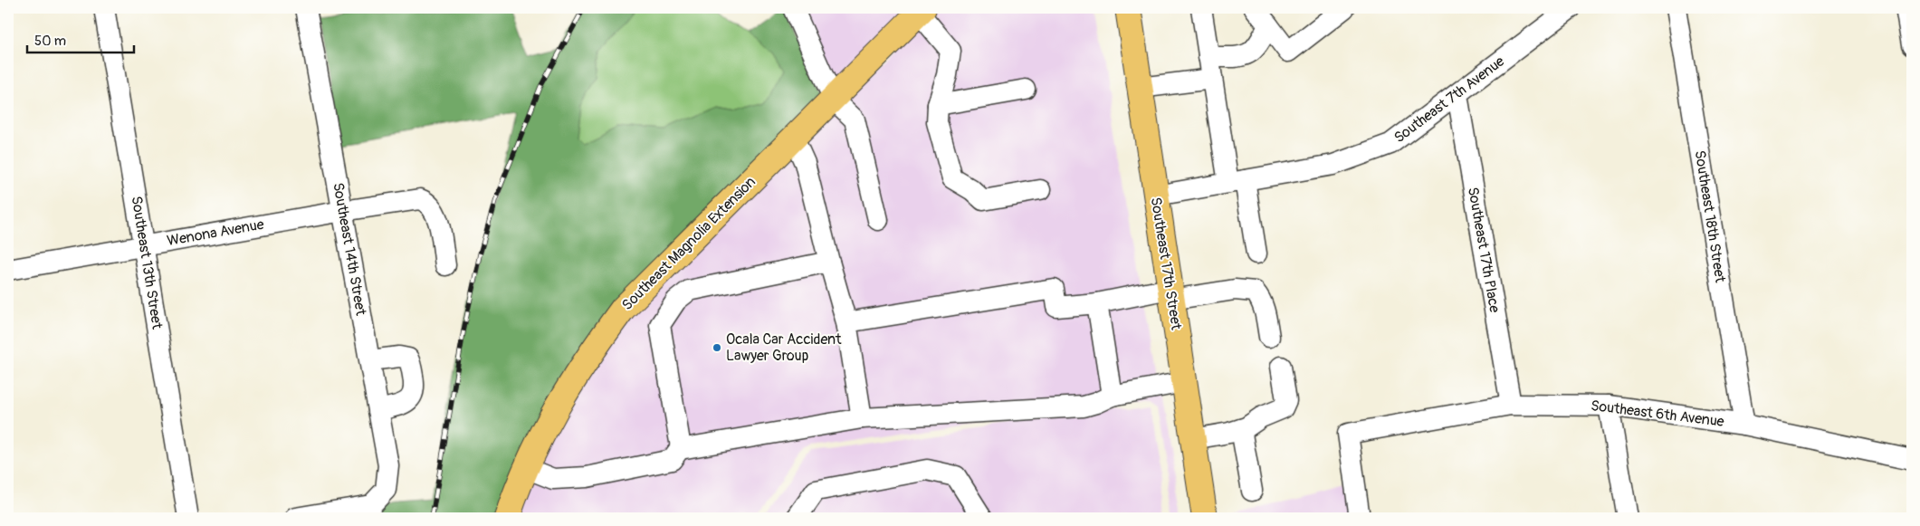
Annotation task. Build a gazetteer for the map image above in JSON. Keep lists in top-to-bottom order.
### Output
{
  "streets": {
    "main road": ["Southeast Magnolia Extension", "Southeast 17th Street"],
    "street": [
      "Southeast 7th Avenue",
      "Southeast 18th Street",
      "Wenona Avenue",
      "Southeast 14th Street",
      "Southeast 17th Place",
      "Southeast 13th Street",
      "Southeast 6th Avenue"
    ]
  },
  "crossings": [
    ["Southeast 7th Avenue", "Southeast 17th Place"],
    ["Southeast 7th Avenue", "Southeast 17th Street"],
    ["Southeast 18th Street", "Southeast 6th Avenue"],
    ["Wenona Avenue", "Southeast 14th Street"],
    ["Wenona Avenue", "Southeast 13th Street"],
    ["Southeast 17th Place", "Southeast 6th Avenue"]
  ],
  "places": ["Ocala Car Accident Lawyer Group"],
  "scale_bar": "50 m"
}
